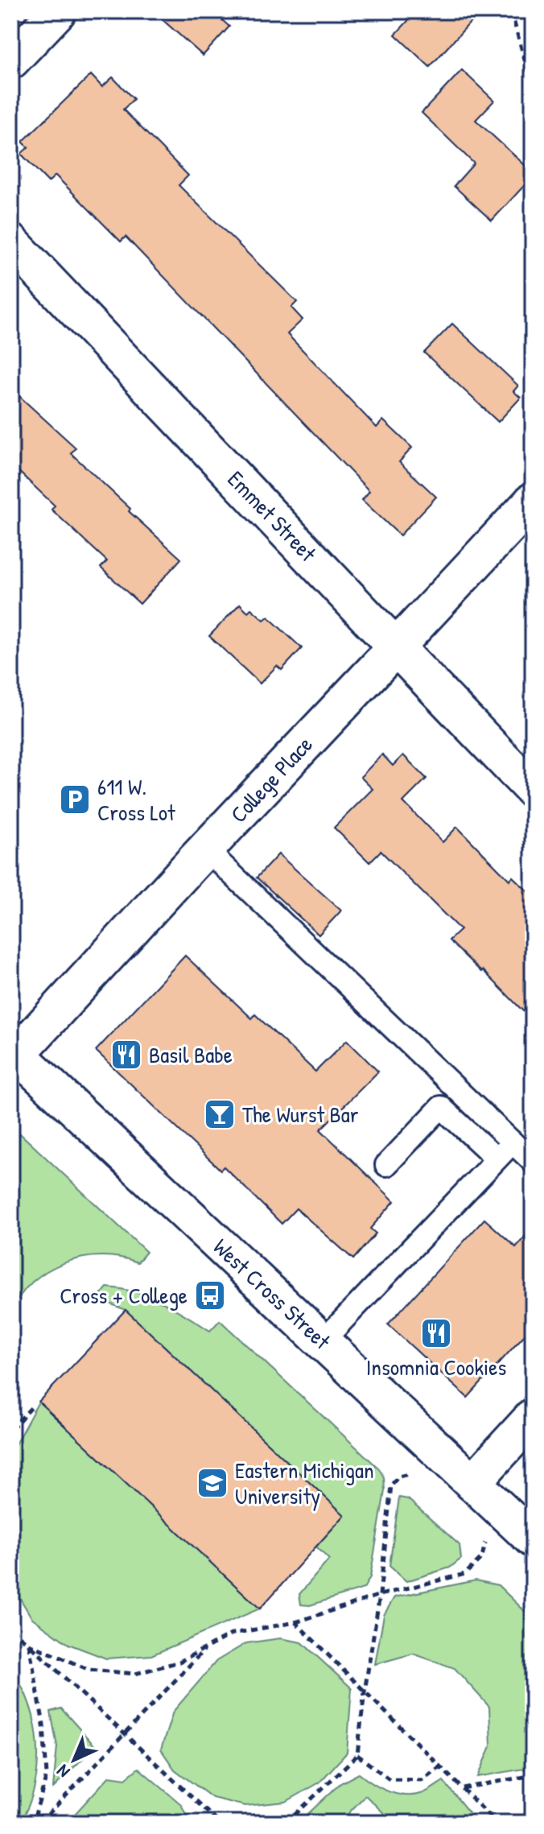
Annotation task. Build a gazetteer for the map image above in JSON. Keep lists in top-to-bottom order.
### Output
{
  "streets": {
    "street": ["Emmet Street", "College Place", "West Cross Street"]
  },
  "crossings": [
    ["Emmet Street", "College Place"],
    ["College Place", "West Cross Street"]
  ],
  "places": {
    "parking": ["611 W. Cross Lot"],
    "restaurant": ["Basil Babe", "Insomnia Cookies"],
    "bar": ["The Wurst Bar"],
    "bus stop": ["Cross + College"],
    "school or university": ["Eastern Michigan University"]
  },
  "north": "bottom left"
}
